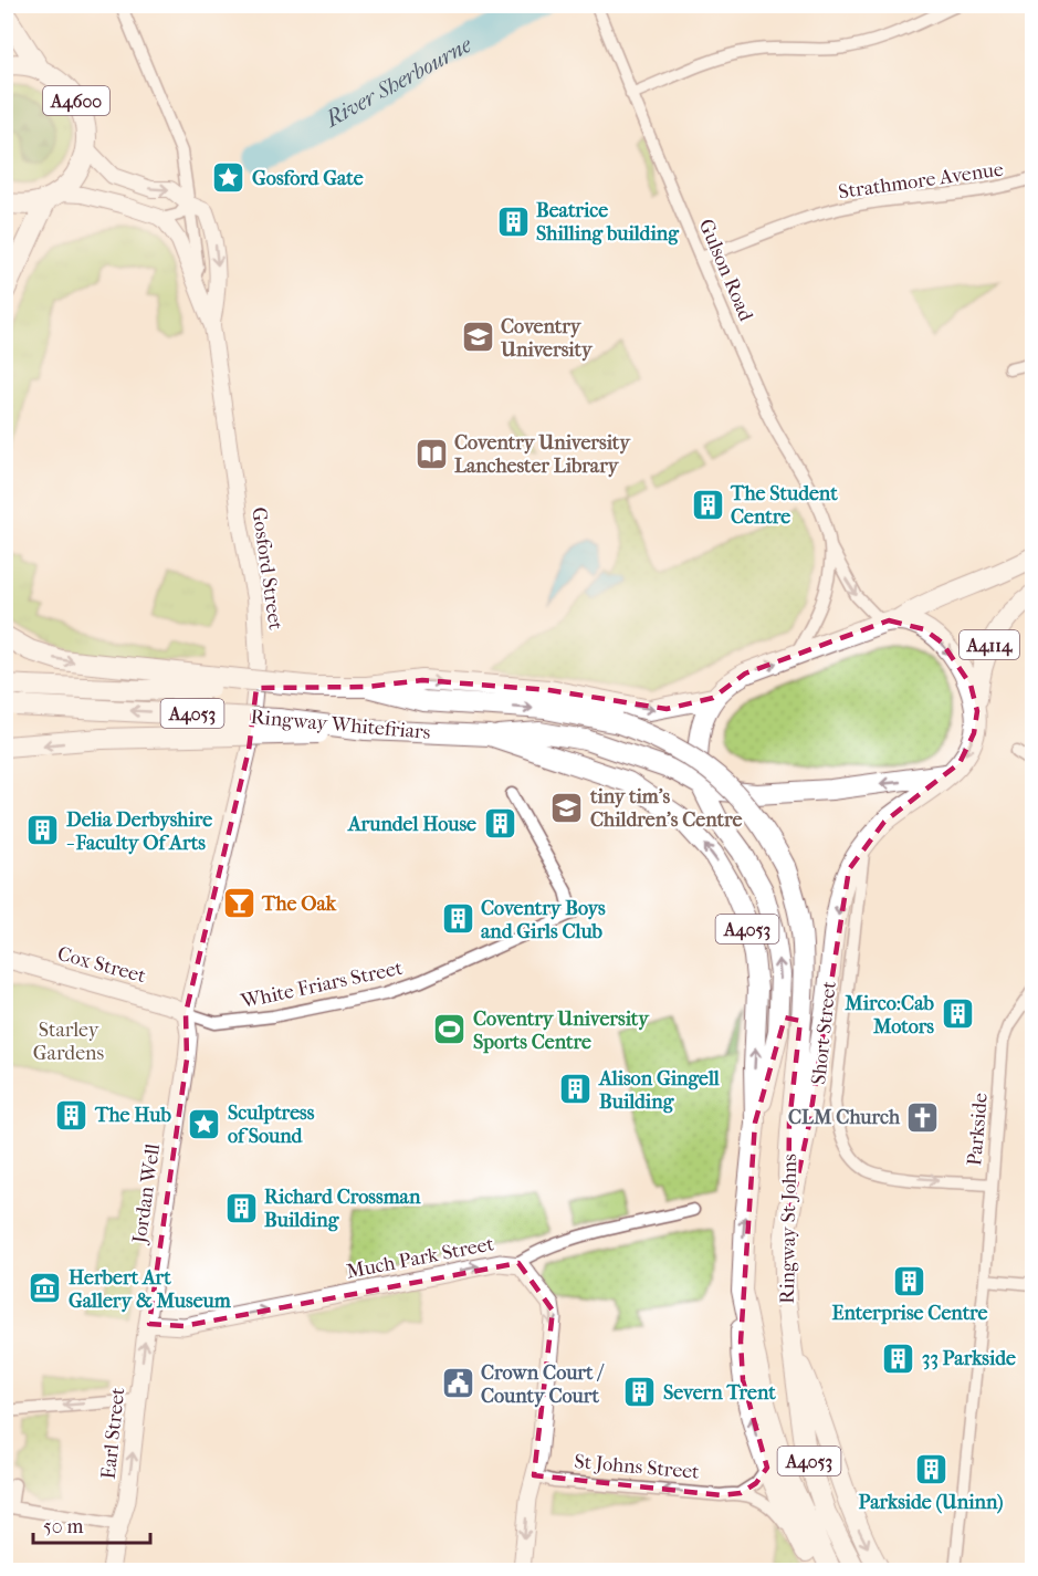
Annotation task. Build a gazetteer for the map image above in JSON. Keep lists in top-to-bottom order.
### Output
{
  "streets": {
    "highway": [
      "A4600",
      "A4114",
      "A4053",
      "Ringway Whitefriars",
      "Ringway St Johns"
    ],
    "main road": [
      "Cox Street",
      "Jordan Well",
      "Much Park Street",
      "Earl Street"
    ],
    "street": [
      "Strathmore Avenue",
      "Gulson Road",
      "Gosford Street",
      "White Friars Street",
      "Short Street",
      "Parkside",
      "St Johns Street"
    ]
  },
  "crossings": [
    ["A4600", "Gosford Street"],
    ["Strathmore Avenue", "Gulson Road"],
    ["Gosford Street", "Cox Street"],
    ["Gosford Street", "White Friars Street"],
    ["Gosford Street", "Jordan Well"],
    ["Ringway Whitefriars", "Ringway St Johns"],
    ["Cox Street", "White Friars Street"],
    ["Cox Street", "Jordan Well"],
    ["White Friars Street", "Jordan Well"],
    ["Short Street", "Parkside"],
    ["Jordan Well", "Much Park Street"],
    ["Jordan Well", "Earl Street"]
  ],
  "one_way": ["Much Park Street", "Earl Street", "St Johns Street"],
  "water": ["River Sherbourne"],
  "parks": ["Starley Gardens"],
  "places": {
    "place": ["Gosford Gate", "Sculptress of Sound"],
    "building": [
      "Beatrice Shilling building",
      "The Student Centre",
      "Arundel House",
      "Delia Derbyshire - Faculty Of Arts",
      "Coventry Boys and Girls Club",
      "Mirco:Cab Motors",
      "Alison Gingell Building",
      "The Hub",
      "Richard Crossman Building",
      "Enterprise Centre",
      "33 Parkside",
      "Severn Trent",
      "Parkside (Uninn)"
    ],
    "school or university": ["Coventry University", "tiny tim's Children's Centre"],
    "library": ["Coventry University Lanchester Library"],
    "bar": ["The Oak"],
    "sports": ["Coventry University Sports Centre"],
    "church": ["CLM Church"],
    "museum": ["Herbert Art Gallery & Museum"],
    "public building": ["Crown Court / County Court"]
  },
  "scale_bar": "50 m"
}
